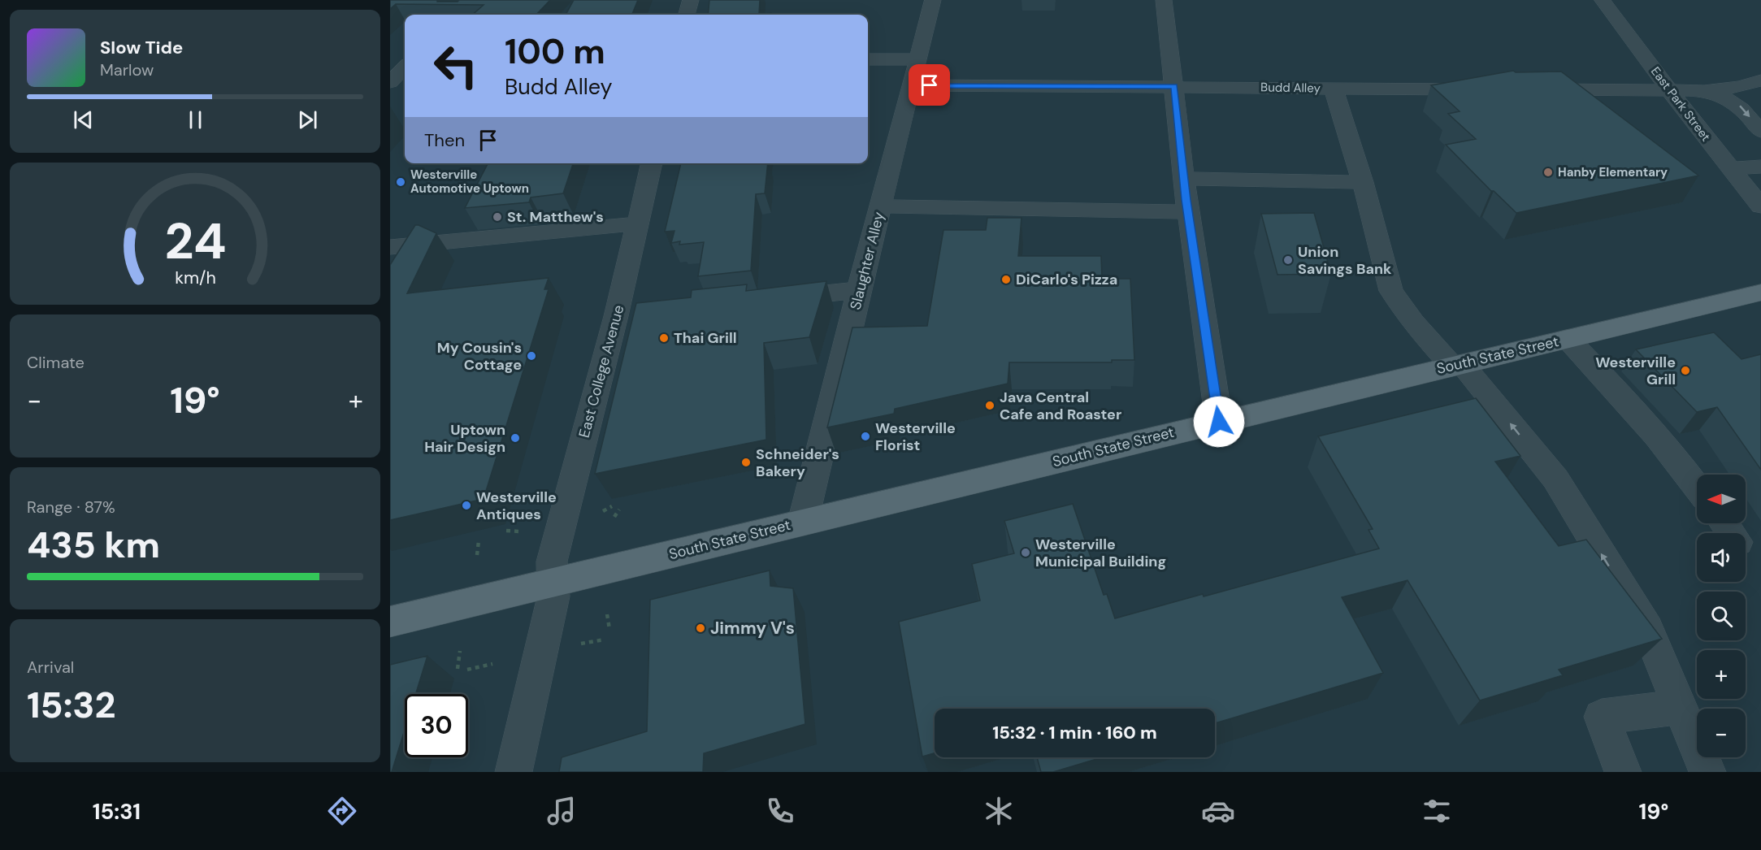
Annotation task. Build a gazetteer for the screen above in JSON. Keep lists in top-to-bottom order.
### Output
{
  "streets": {
    "main road": ["South State Street"],
    "street": [
      "Budd Alley",
      "East Park Street",
      "Slaughter Alley",
      "East College Avenue"
    ]
  },
  "crossings": [
    ["Budd Alley", "Slaughter Alley"],
    ["Slaughter Alley", "South State Street"],
    ["South State Street", "East College Avenue"]
  ],
  "places": [
    "Hanby Elementary",
    "Westerville Automotive Uptown",
    "St. Matthew's",
    "Union Savings Bank",
    "DiCarlo's Pizza",
    "Thai Grill",
    "My Cousin's Cottage",
    "Westerville Grill",
    "Java Central Cafe and Roaster",
    "Westerville Florist",
    "Uptown Hair Design",
    "Schneider's Bakery",
    "Westerville Antiques",
    "Westerville Municipal Building",
    "Jimmy V's"
  ],
  "north": "left",
  "page": {
    "turn": ["100 m", "Budd Alley"],
    "song": ["Slow Tide", "Marlow"],
    "then": "Then",
    "tile": [
      "Climate",
      ["Range · 87%", "435 km"],
      ["Arrival", "15:32"]
    ],
    "heat": ["−", "19°", "+"],
    "map_buttons": ["+", "−"],
    "limit": "30",
    "trip": "15:32 · 1 min · 160 m",
    "tabs": ["15:31", "19°"],
    "gauge": ["24", "km/h"]
  }
}
